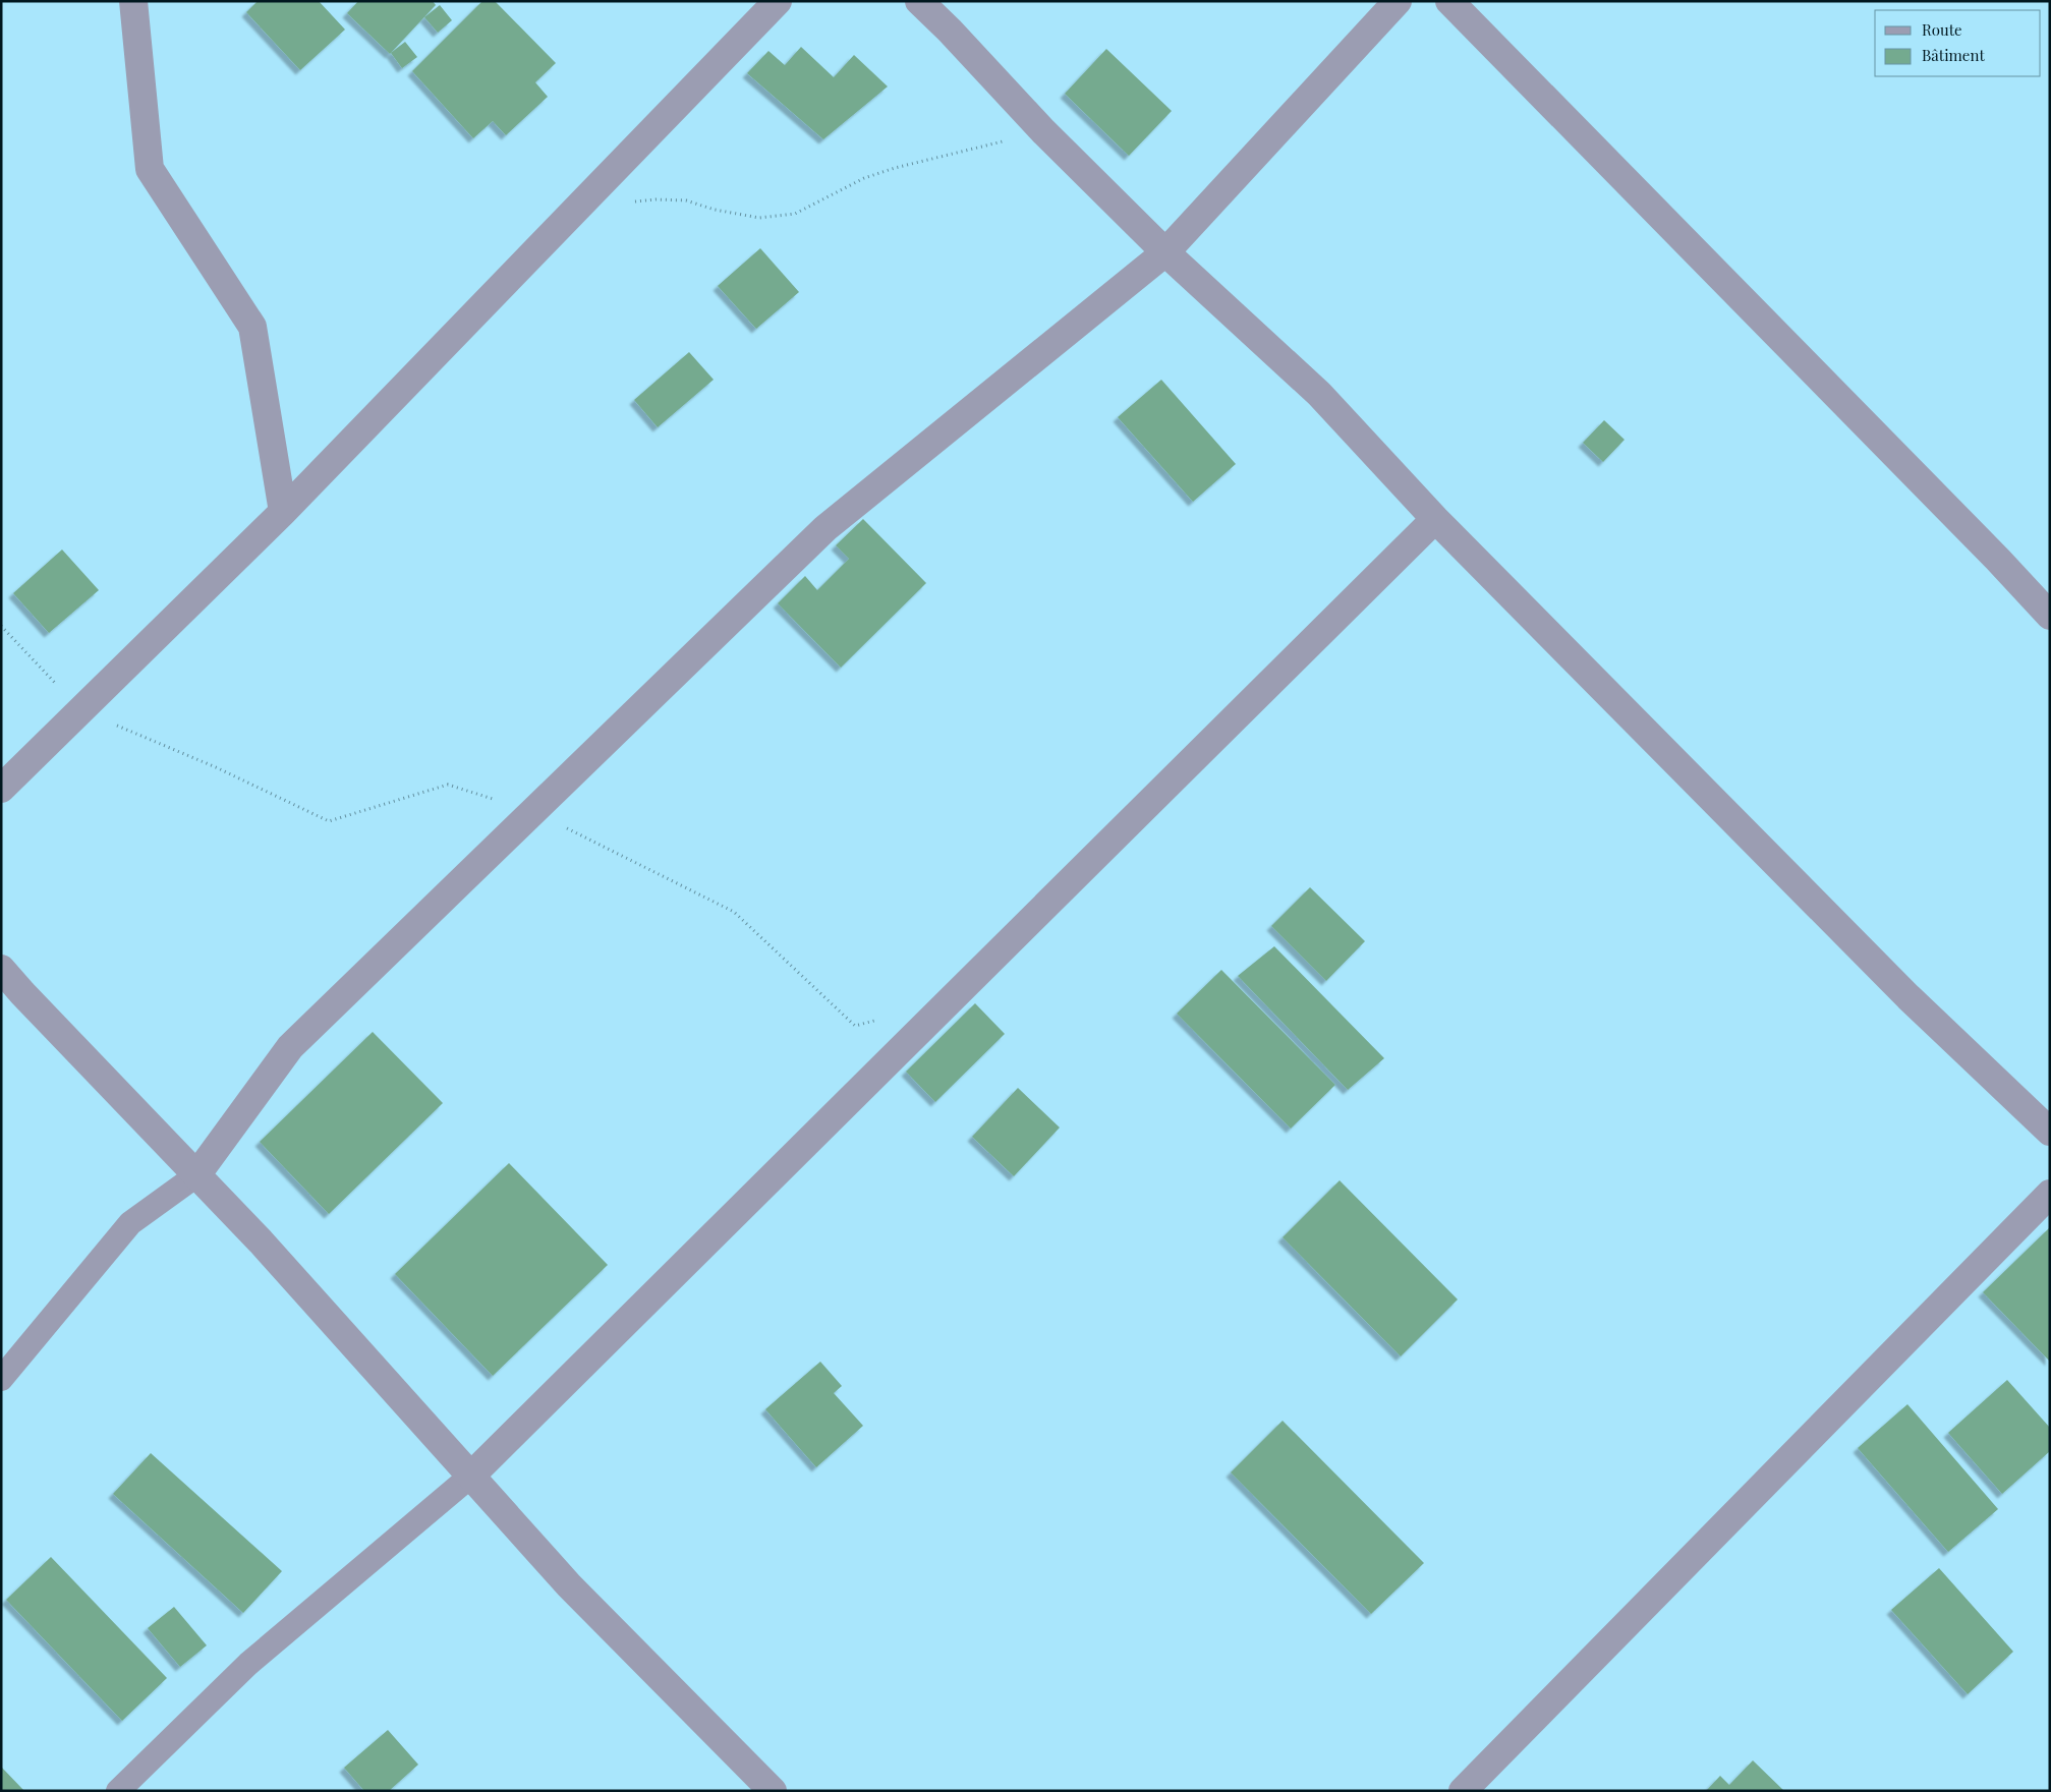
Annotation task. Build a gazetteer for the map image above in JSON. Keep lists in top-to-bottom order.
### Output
{
  "legend": ["Route", "Bâtiment"]
}
